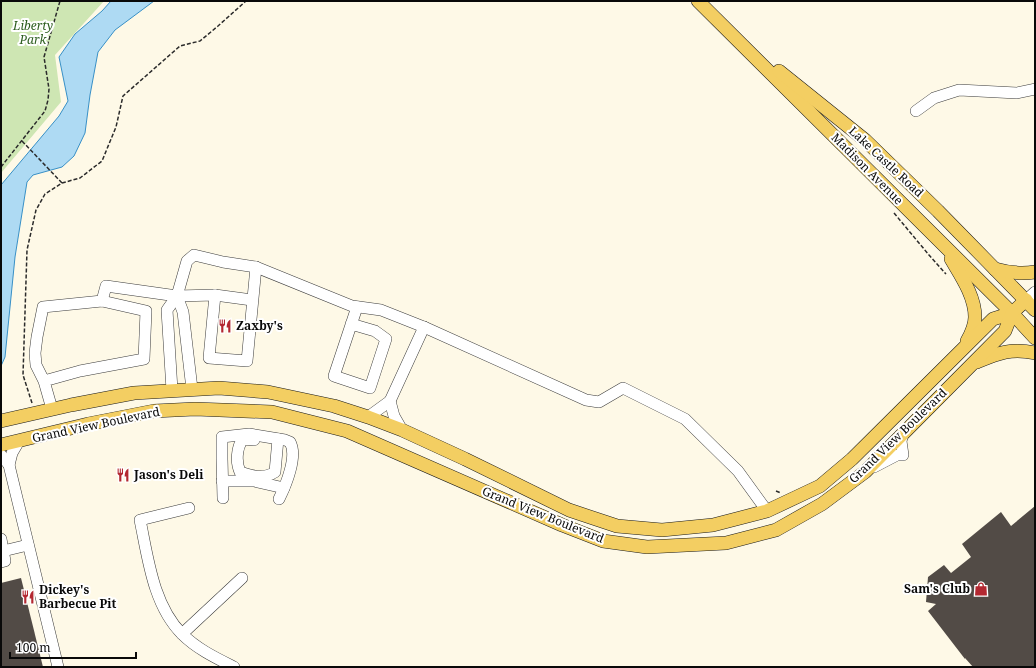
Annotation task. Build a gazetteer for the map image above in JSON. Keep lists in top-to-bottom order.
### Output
{
  "streets": {
    "main road": ["Lake Castle Road", "Madison Avenue", "Grand View Boulevard"]
  },
  "crossings": [
    ["Lake Castle Road", "Madison Avenue"],
    ["Lake Castle Road", "Grand View Boulevard"],
    ["Madison Avenue", "Grand View Boulevard"]
  ],
  "parks": ["Liberty Park"],
  "places": {
    "restaurant": ["Zaxby's", "Jason's Deli", "Dickey's Barbecue Pit"],
    "shop": ["Sam's Club"]
  },
  "scale_bar": "100 m"
}
